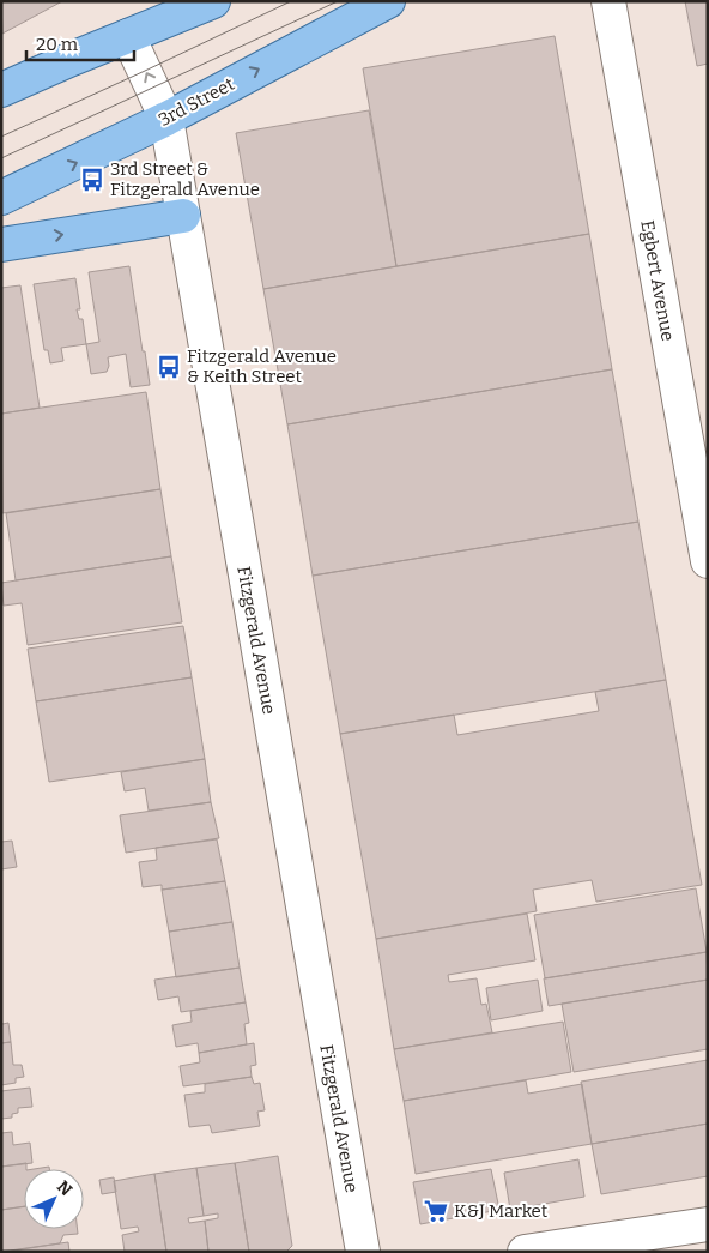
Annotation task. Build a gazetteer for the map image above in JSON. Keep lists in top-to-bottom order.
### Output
{
  "streets": {
    "main road": ["3rd Street"],
    "street": ["Egbert Avenue", "Fitzgerald Avenue"]
  },
  "crossings": [
    ["3rd Street", "Fitzgerald Avenue"]
  ],
  "places": {
    "bus stop": ["3rd Street & Fitzgerald Avenue", "Fitzgerald Avenue & Keith Street"],
    "supermarket": ["K&J Market"]
  },
  "scale_bar": "20 m",
  "north": "top right"
}
